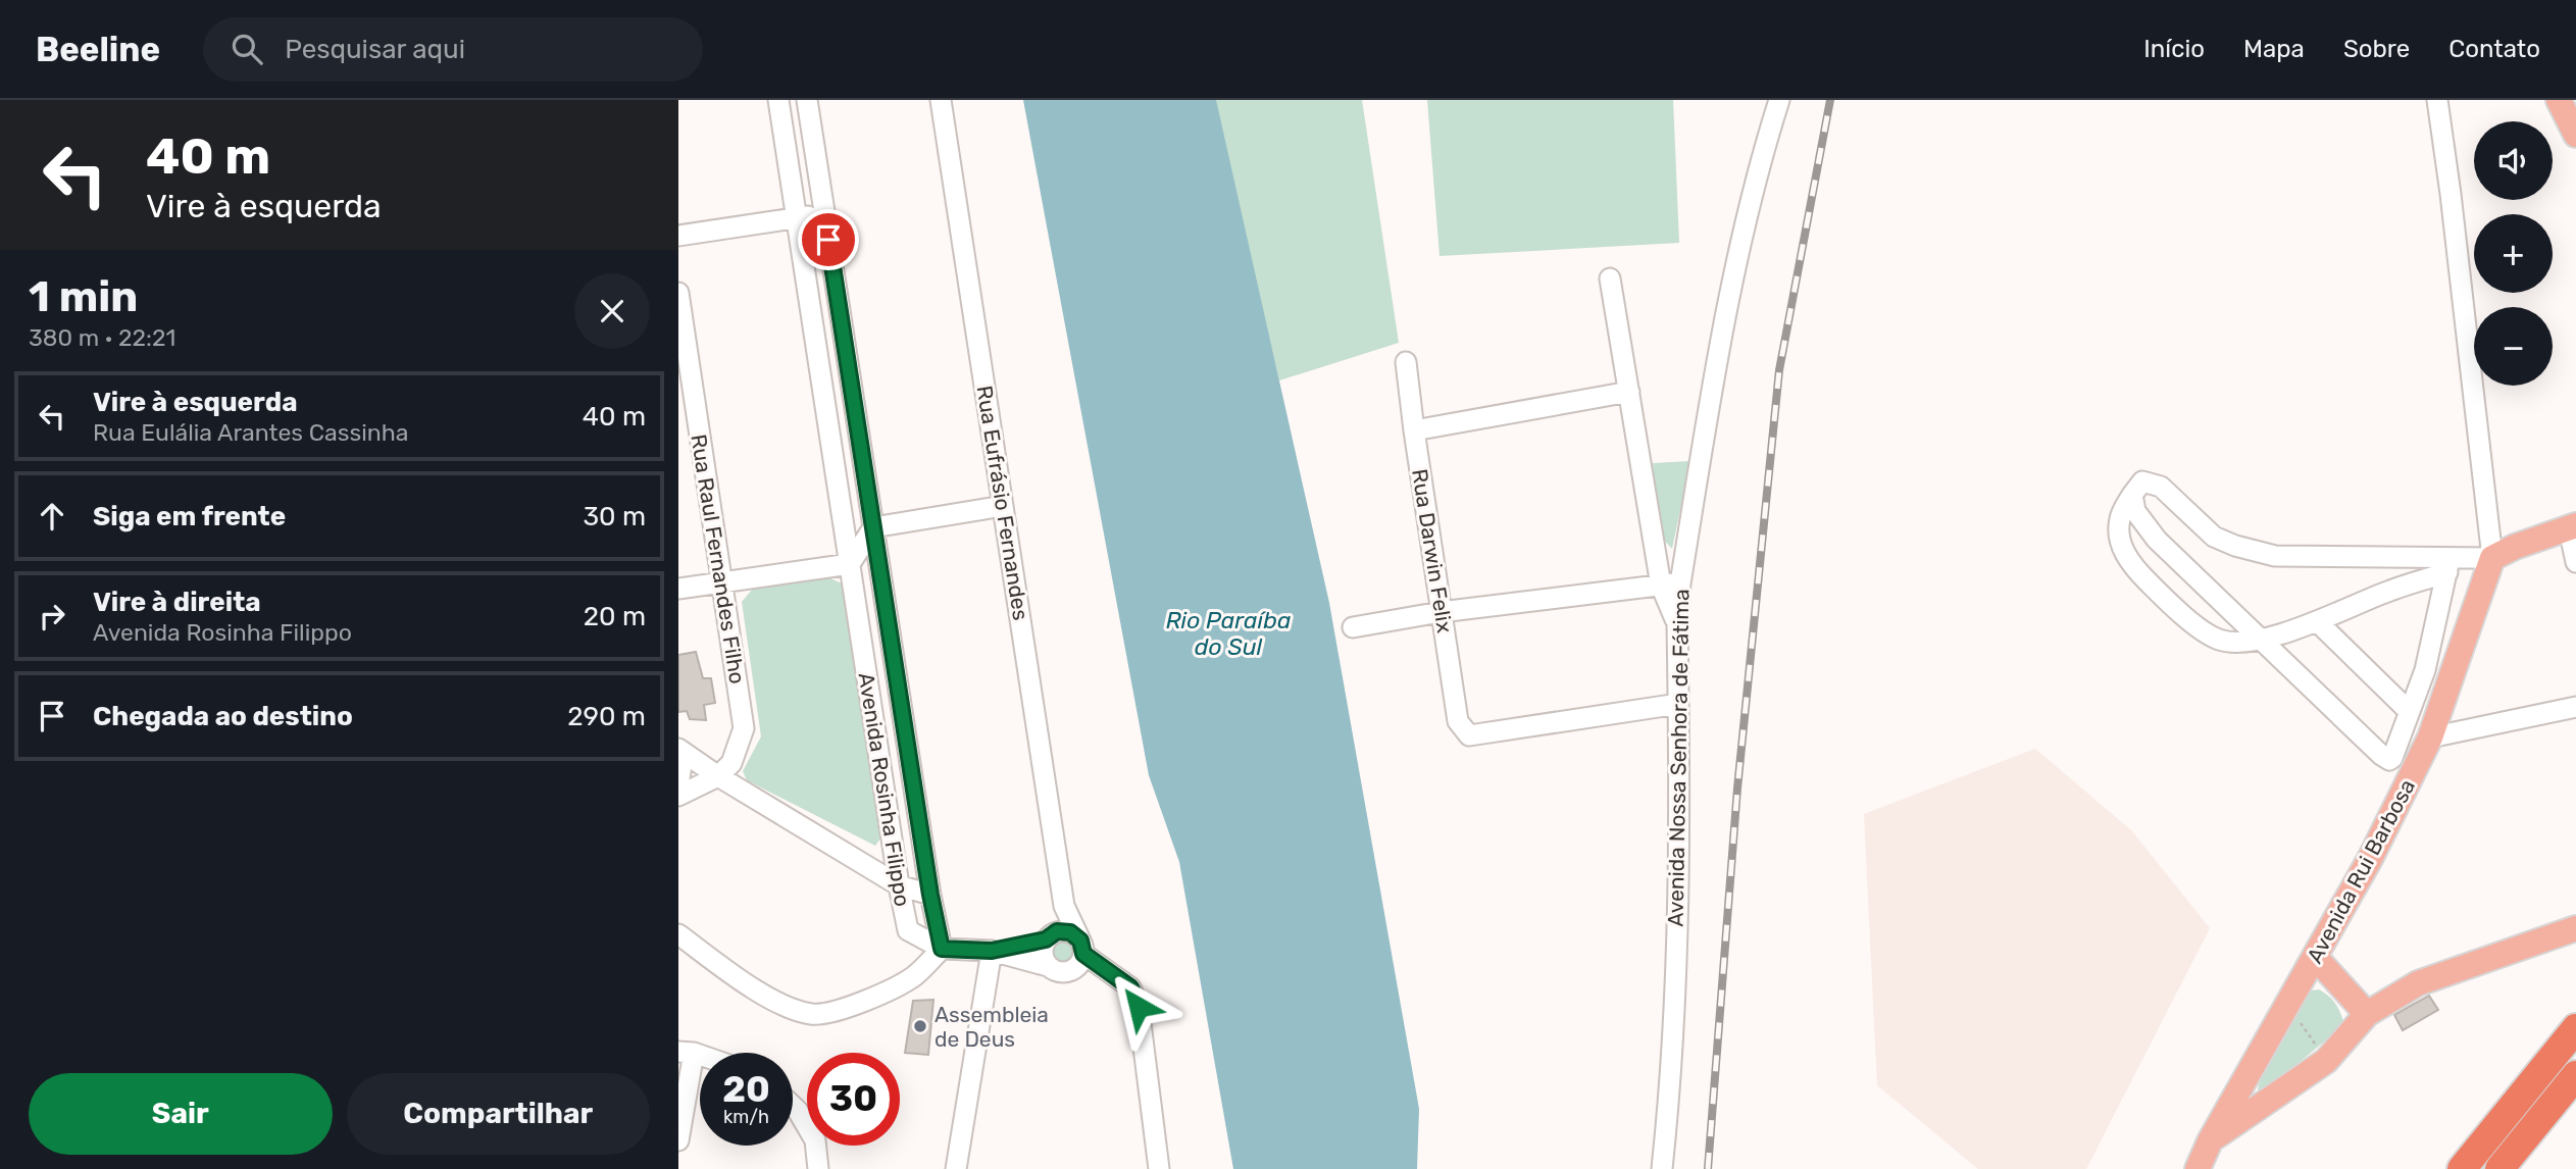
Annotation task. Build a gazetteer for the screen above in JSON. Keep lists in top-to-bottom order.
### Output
{
  "streets": {
    "main road": ["Avenida Rui Barbosa"],
    "street": [
      "Rua Eufrásio Fernandes",
      "Rua Darwin Felix",
      "Rua Raul Fernandes Filho",
      "Avenida Nossa Senhora de Fátima",
      "Avenida Rosinha Filippo"
    ]
  },
  "crossings": [
    ["Rua Darwin Felix", "Avenida Nossa Senhora de Fátima"]
  ],
  "water": ["Rio Paraíba do Sul"],
  "places": ["Assembleia de Deus"],
  "page": {
    "header": "Beeline",
    "search": "Pesquisar aqui",
    "nav": [
      "Início",
      "Mapa",
      "Sobre",
      "Contato"
    ],
    "turn": ["40 m", "Vire à esquerda"],
    "map_buttons": ["+", "−"],
    "heading": ["1 min", "380 m · 22:21"],
    "list": [
      {
        "name": "Vire à esquerda",
        "note": "Rua Eulália Arantes Cassinha",
        "value": "40 m"
      },
      {
        "name": "Siga em frente",
        "value": "30 m"
      },
      {
        "name": "Vire à direita",
        "note": "Avenida Rosinha Filippo",
        "value": "20 m"
      },
      {
        "name": "Chegada ao destino",
        "value": "290 m"
      }
    ],
    "speed": "20 km/h",
    "limit": "30",
    "buttons": ["Sair", "Compartilhar"]
  }
}
